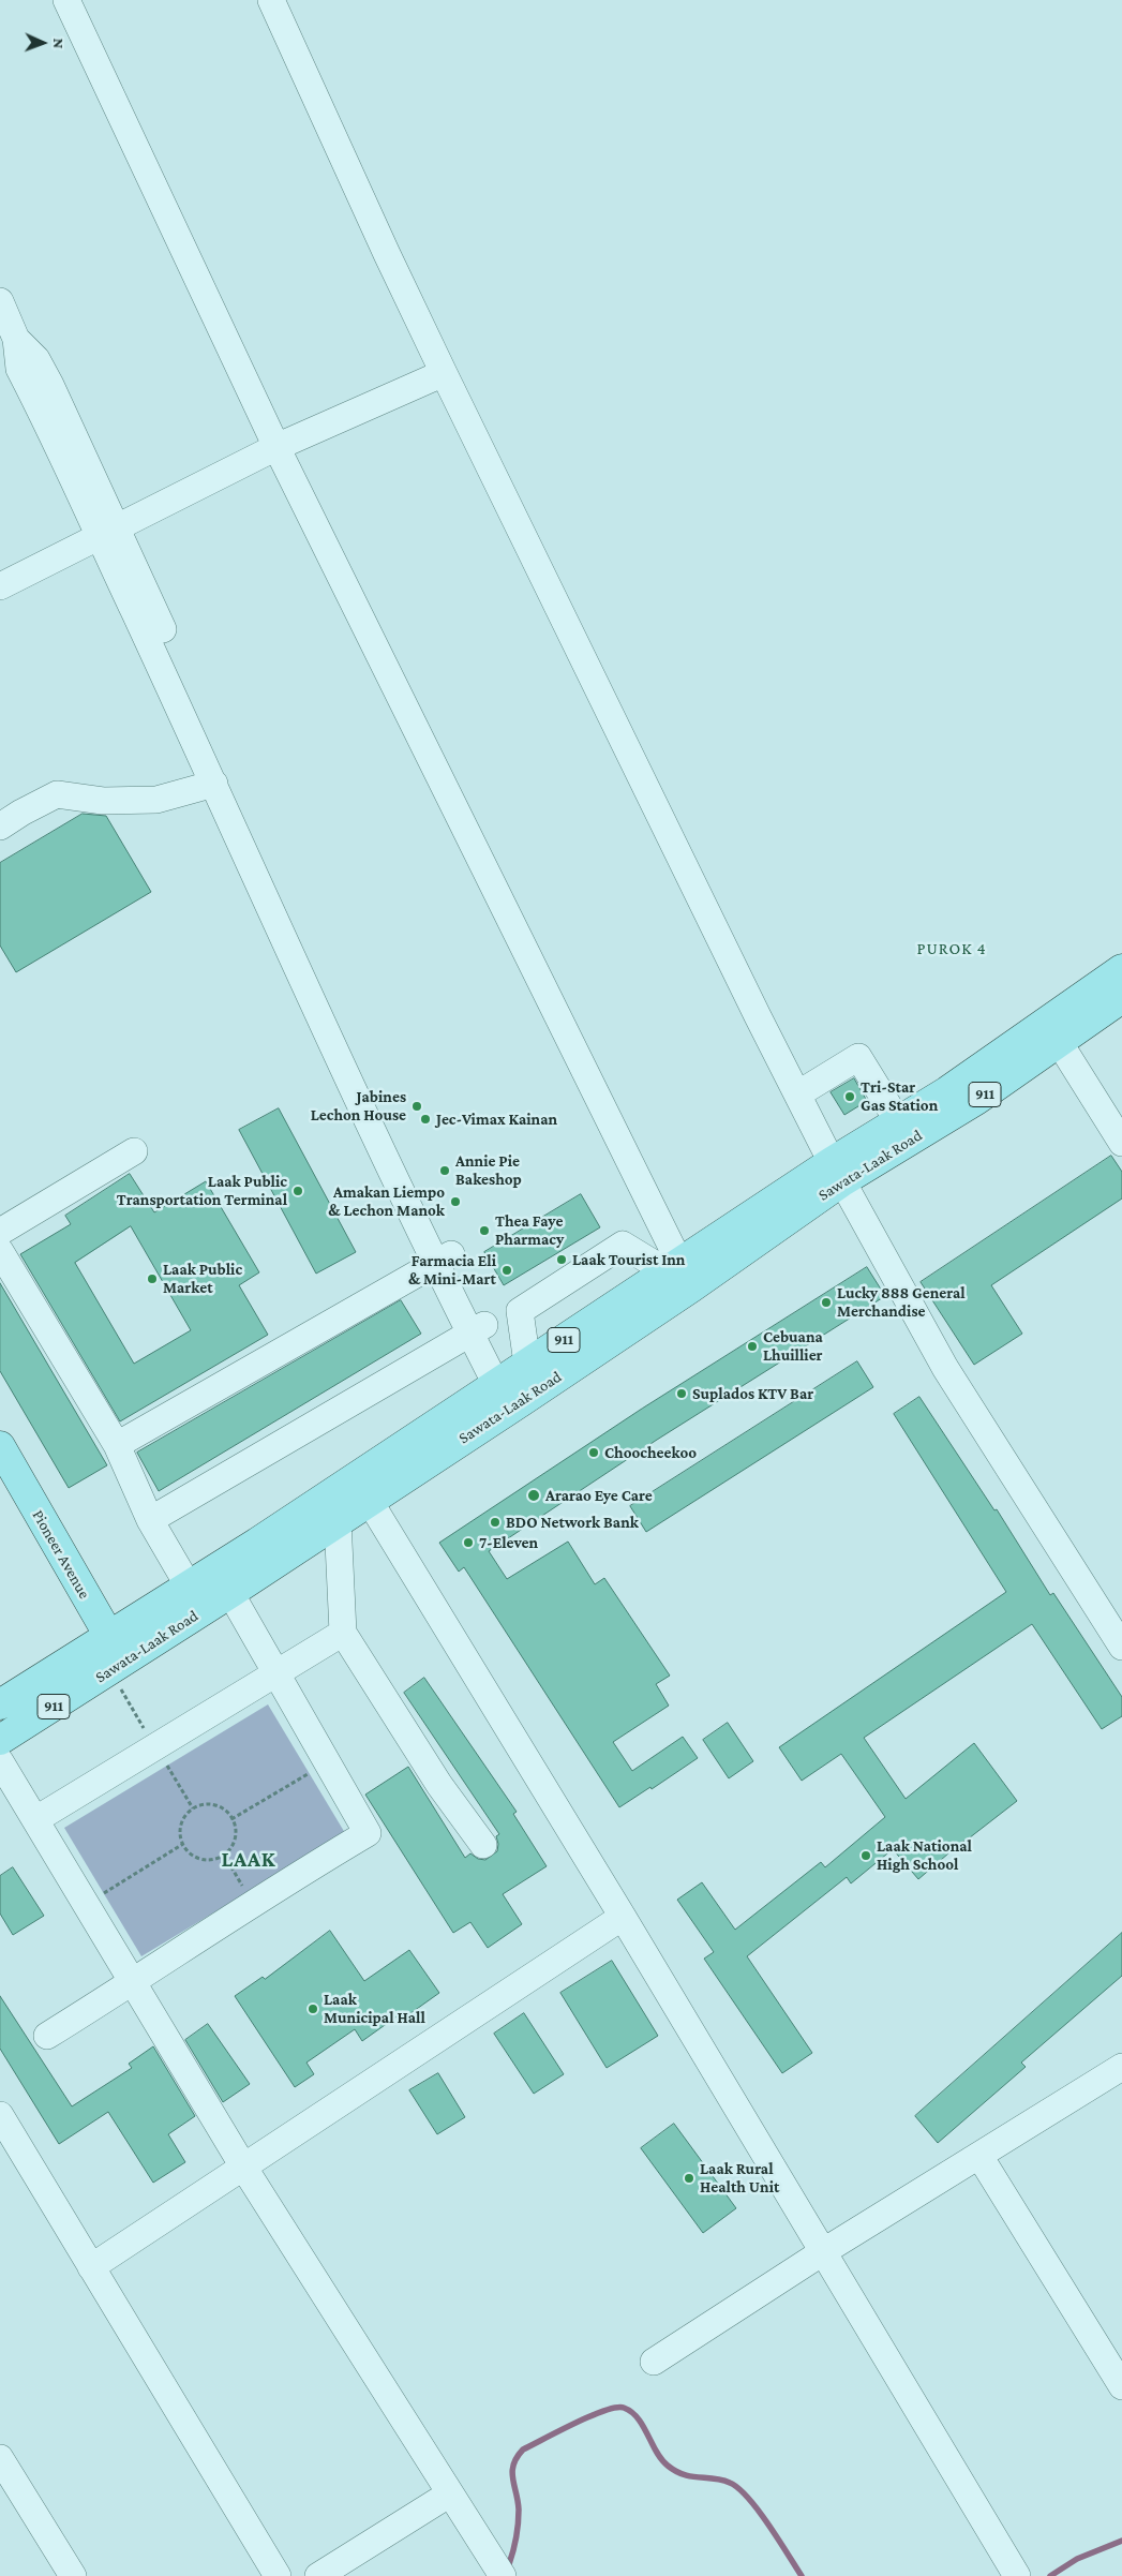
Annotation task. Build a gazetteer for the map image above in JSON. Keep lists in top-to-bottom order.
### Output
{
  "streets": {
    "main road": ["911", "Sawata-Laak Road", "Pioneer Avenue"]
  },
  "crossings": [
    ["Sawata-Laak Road", "Pioneer Avenue"]
  ],
  "districts": ["PUROK 4", "LAAK"],
  "places": [
    "Tri-Star Gas Station",
    "Jabines Lechon House",
    "Jec-Vimax Kainan",
    "Annie Pie Bakeshop",
    "Laak Public Transportation Terminal",
    "Amakan Liempo & Lechon Manok",
    "Thea Faye Pharmacy",
    "Laak Tourist Inn",
    "Farmacia Eli & Mini-Mart",
    "Laak Public Market",
    "Lucky 888 General Merchandise",
    "Cebuana Lhuillier",
    "Suplados KTV Bar",
    "Choocheekoo",
    "Ararao Eye Care",
    "BDO Network Bank",
    "7-Eleven",
    "Laak National High School",
    "Laak Municipal Hall",
    "Laak Rural Health Unit"
  ],
  "north": "right"
}
